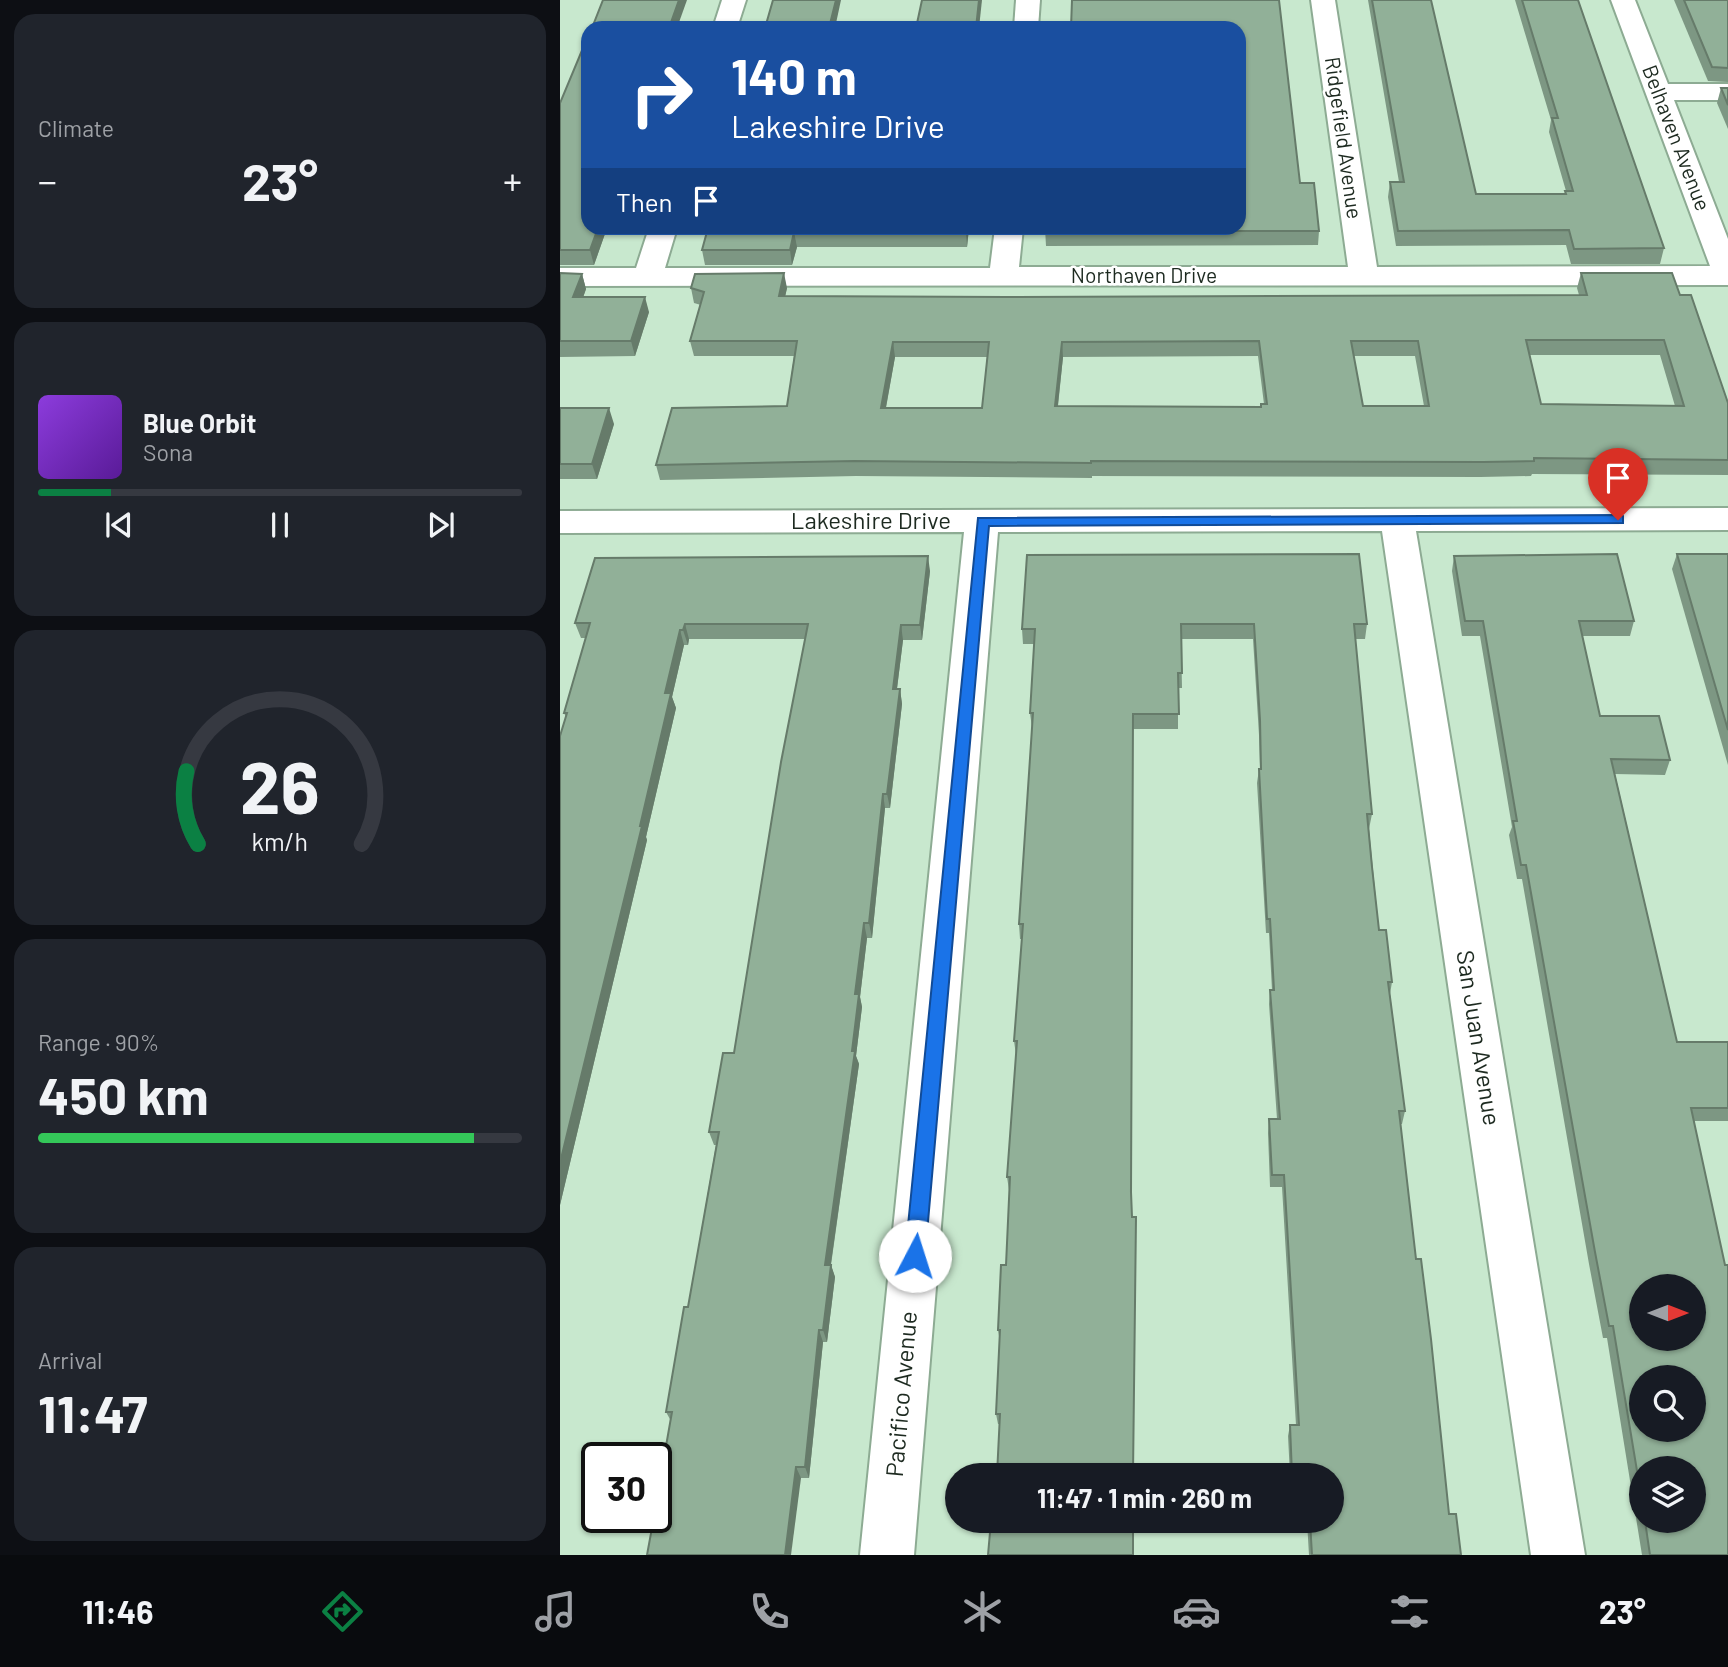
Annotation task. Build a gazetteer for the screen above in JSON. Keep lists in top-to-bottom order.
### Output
{
  "streets": {
    "street": [
      "Ridgefield Avenue",
      "Belhaven Avenue",
      "Northaven Drive",
      "Lakeshire Drive",
      "San Juan Avenue",
      "Pacifico Avenue"
    ]
  },
  "crossings": [
    ["Ridgefield Avenue", "Northaven Drive"],
    ["Belhaven Avenue", "Northaven Drive"],
    ["Lakeshire Drive", "San Juan Avenue"],
    ["Lakeshire Drive", "Pacifico Avenue"]
  ],
  "north": "right",
  "page": {
    "tile": [
      "Climate",
      ["Range · 90%", "450 km"],
      ["Arrival", "11:47"]
    ],
    "turn": ["140 m", "Lakeshire Drive"],
    "heat": ["−", "23°", "+"],
    "then": "Then",
    "song": ["Blue Orbit", "Sona"],
    "limit": "30",
    "trip": "11:47 · 1 min · 260 m",
    "tabs": ["11:46", "23°"],
    "gauge": ["26", "km/h"]
  }
}
